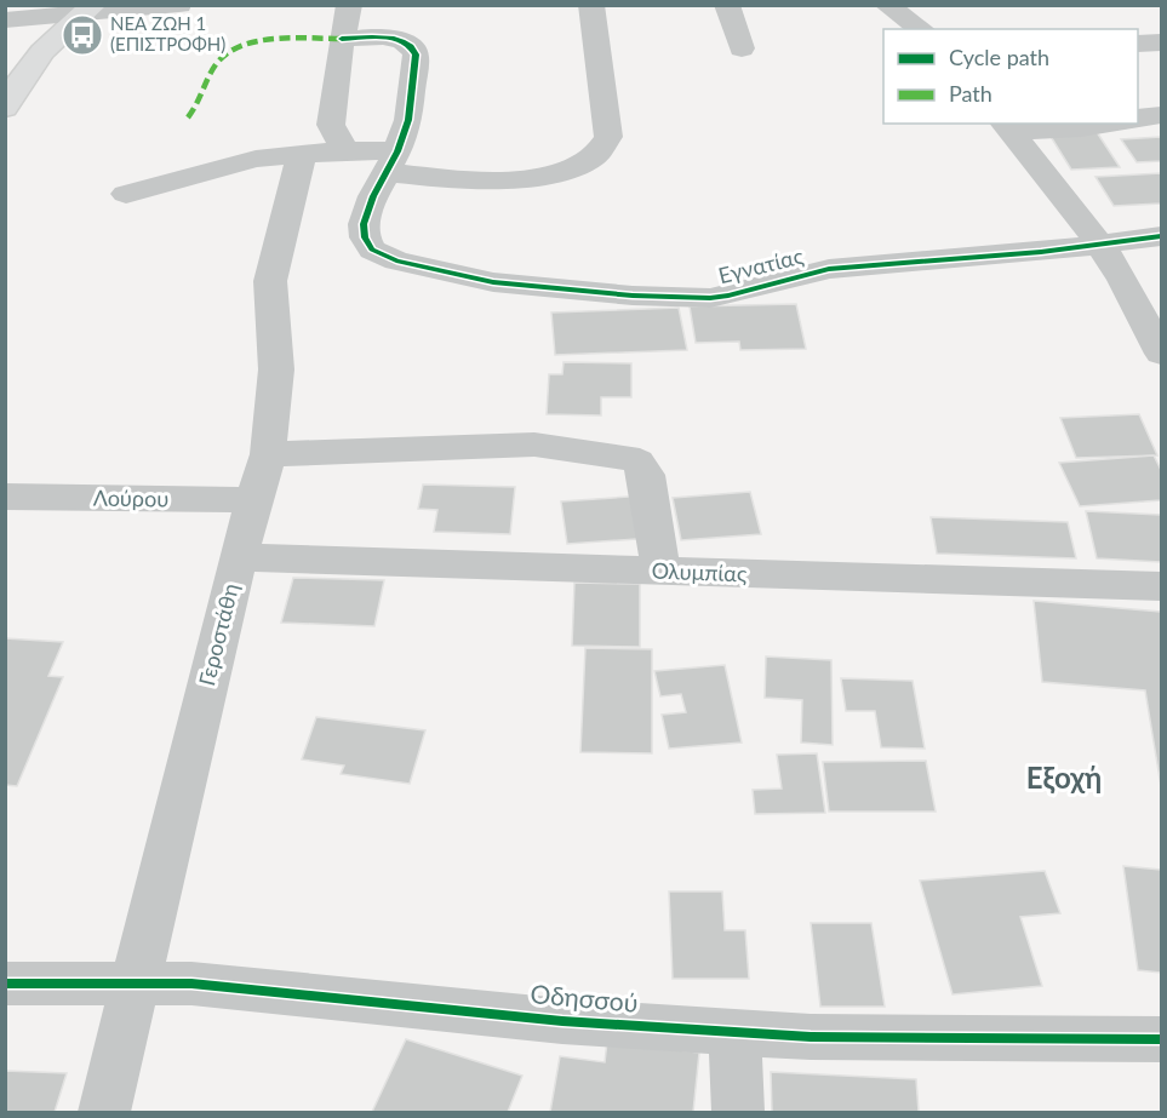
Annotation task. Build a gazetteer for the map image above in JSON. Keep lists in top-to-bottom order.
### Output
{
  "streets": {
    "street": [
      "Εγνατίας",
      "Λούρου",
      "Ολυμπίας",
      "Γεροστάθη",
      "Οδησσού"
    ]
  },
  "crossings": [
    ["Λούρου", "Γεροστάθη"],
    ["Ολυμπίας", "Γεροστάθη"],
    ["Γεροστάθη", "Οδησσού"]
  ],
  "districts": ["Εξοχή"],
  "places": {
    "bus stop": ["ΝΕΑ ΖΩΗ 1 (ΕΠΙΣΤΡΟΦΗ)"]
  },
  "legend": ["Cycle path", "Path"]
}
